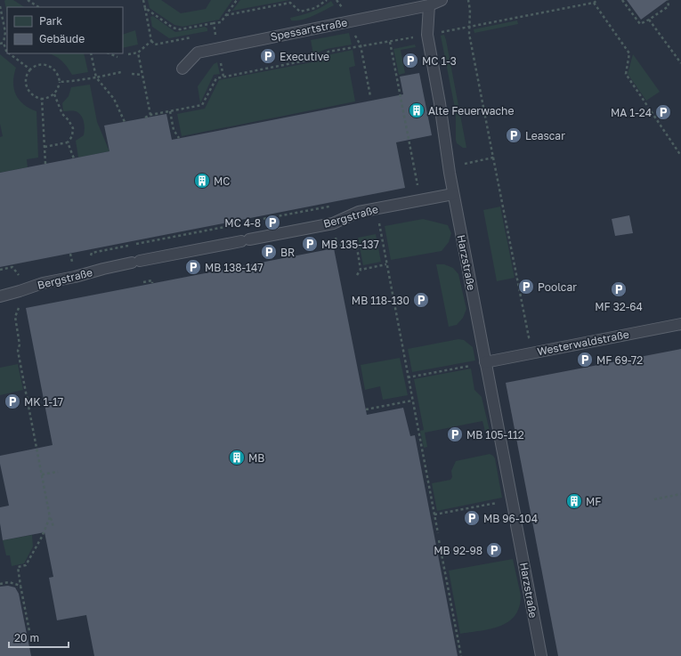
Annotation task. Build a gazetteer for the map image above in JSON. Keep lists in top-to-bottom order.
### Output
{
  "streets": {
    "lane": [
      "Spessartstraße",
      "Bergstraße",
      "Harzstraße",
      "Westerwaldstraße"
    ]
  },
  "crossings": [
    ["Spessartstraße", "Harzstraße"],
    ["Bergstraße", "Harzstraße"],
    ["Harzstraße", "Westerwaldstraße"]
  ],
  "places": {
    "parking": [
      "Executive",
      "MC 1-3",
      "MA 1-24",
      "Leascar",
      "MC 4-8",
      "MB 135-137",
      "BR",
      "MB 138-147",
      "Poolcar",
      "MF 32-64",
      "MB 118-130",
      "MF 69-72",
      "MK 1-17",
      "MB 105-112",
      "MB 96-104",
      "MB 92-98"
    ],
    "building": [
      "Alte Feuerwache",
      "MC",
      "MB",
      "MF"
    ]
  },
  "legend": ["Park", "Gebäude"],
  "scale_bar": "20 m"
}
